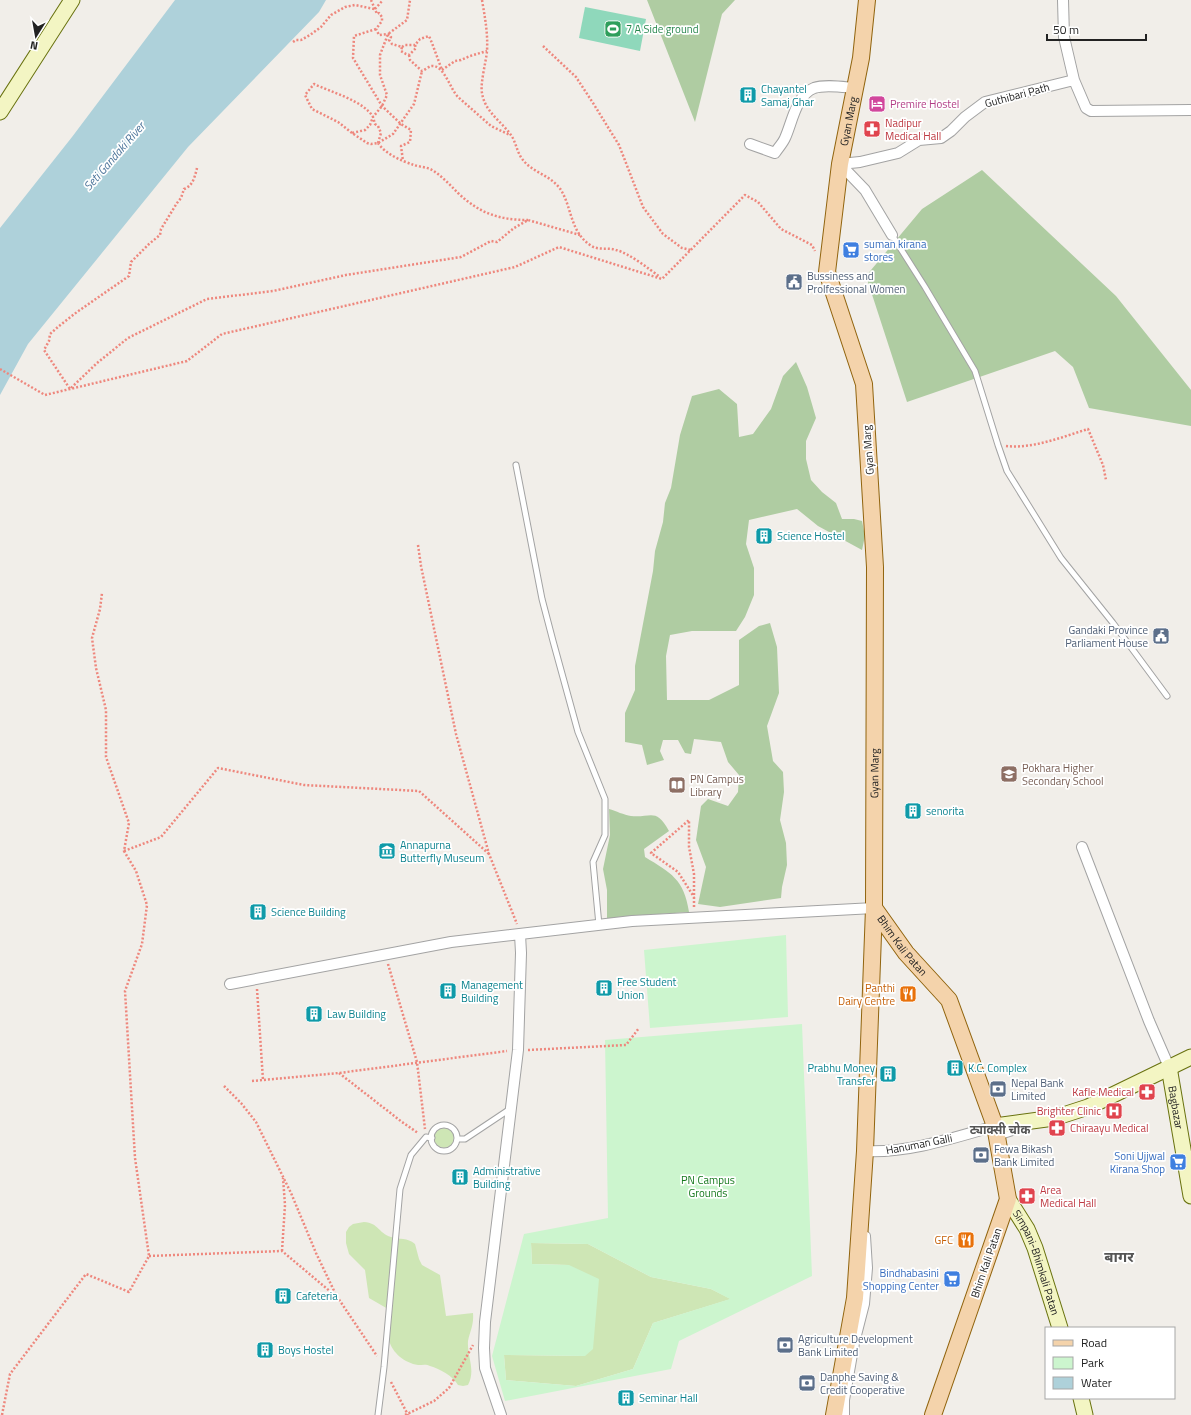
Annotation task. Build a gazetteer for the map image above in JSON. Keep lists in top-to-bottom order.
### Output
{
  "streets": {
    "main road": [
      "Gyan Marg",
      "Bhim Kali Patan",
      "Bagbazar",
      "Simpani-Bhimkali Patan"
    ],
    "street": ["Guthibari Path", "Hanuman Galli"]
  },
  "crossings": [
    ["Guthibari Path", "Gyan Marg"],
    ["Gyan Marg", "Bhim Kali Patan"],
    ["Bhim Kali Patan", "Hanuman Galli"],
    ["Bhim Kali Patan", "Simpani-Bhimkali Patan"]
  ],
  "districts": ["ट्याक्सी चोक", "बागर"],
  "water": ["Seti Gandaki River"],
  "parks": ["PN Campus Grounds"],
  "places": {
    "sports": ["7 A Side ground"],
    "building": [
      "Chayantel Samaj Ghar",
      "Science Hostel",
      "senorita",
      "Science Building",
      "Free Student Union",
      "Management Building",
      "Law Building",
      "K.C. Complex",
      "Prabhu Money Transfer",
      "Administrative Building",
      "Cafeteria",
      "Boys Hostel",
      "Seminar Hall"
    ],
    "hotel": ["Premire Hostel"],
    "pharmacy": [
      "Nadipur Medical Hall",
      "Kafle Medical",
      "Chiraayu Medical",
      "Area Medical Hall"
    ],
    "supermarket": ["suman kirana stores", "Soni Ujjwal Kirana Shop", "Bindhabasini Shopping Center"],
    "public building": ["Bussiness and Prolfessional Women", "Gandaki Province Parliament House"],
    "school or university": ["Pokhara Higher Secondary School"],
    "library": ["PN Campus Library"],
    "museum": ["Annapurna Butterfly Museum"],
    "restaurant": ["Panthi Dairy Centre", "GFC"],
    "bank": [
      "Nepal Bank Limited",
      "Fewa Bikash Bank Limited",
      "Agriculture Development Bank Limited",
      "Danphe Saving & Credit Cooperative"
    ],
    "hospital": ["Brighter Clinic"]
  },
  "legend": ["Road", "Park", "Water"],
  "scale_bar": "50 m",
  "north": "bottom"
}
